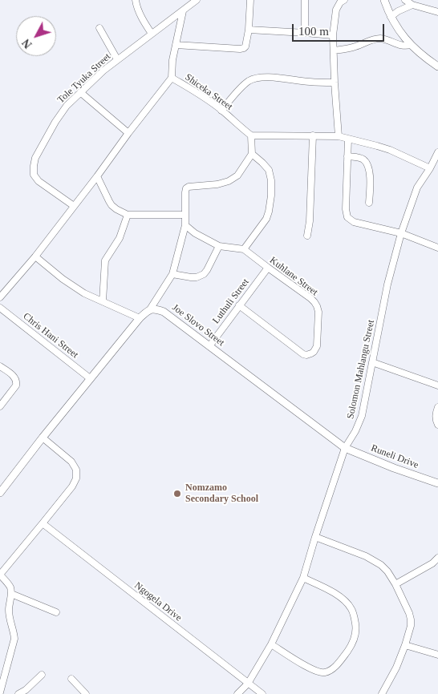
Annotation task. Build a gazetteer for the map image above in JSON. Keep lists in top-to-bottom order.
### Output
{
  "streets": {
    "street": [
      "Tole Tyuka Street",
      "Shiceka Street",
      "Kuhlane Street",
      "Luthuli Street",
      "Joe Slovo Street",
      "Chris Hani Street",
      "Solomon Mahlangu Street",
      "Runeli Drive",
      "Ngogela Drive"
    ]
  },
  "crossings": [
    ["Tole Tyuka Street", "Shiceka Street"],
    ["Kuhlane Street", "Luthuli Street"],
    ["Luthuli Street", "Joe Slovo Street"],
    ["Joe Slovo Street", "Solomon Mahlangu Street"],
    ["Joe Slovo Street", "Runeli Drive"],
    ["Solomon Mahlangu Street", "Runeli Drive"],
    ["Solomon Mahlangu Street", "Ngogela Drive"]
  ],
  "places": ["Nomzamo Secondary School"],
  "scale_bar": "100 m",
  "north": "bottom left"
}
